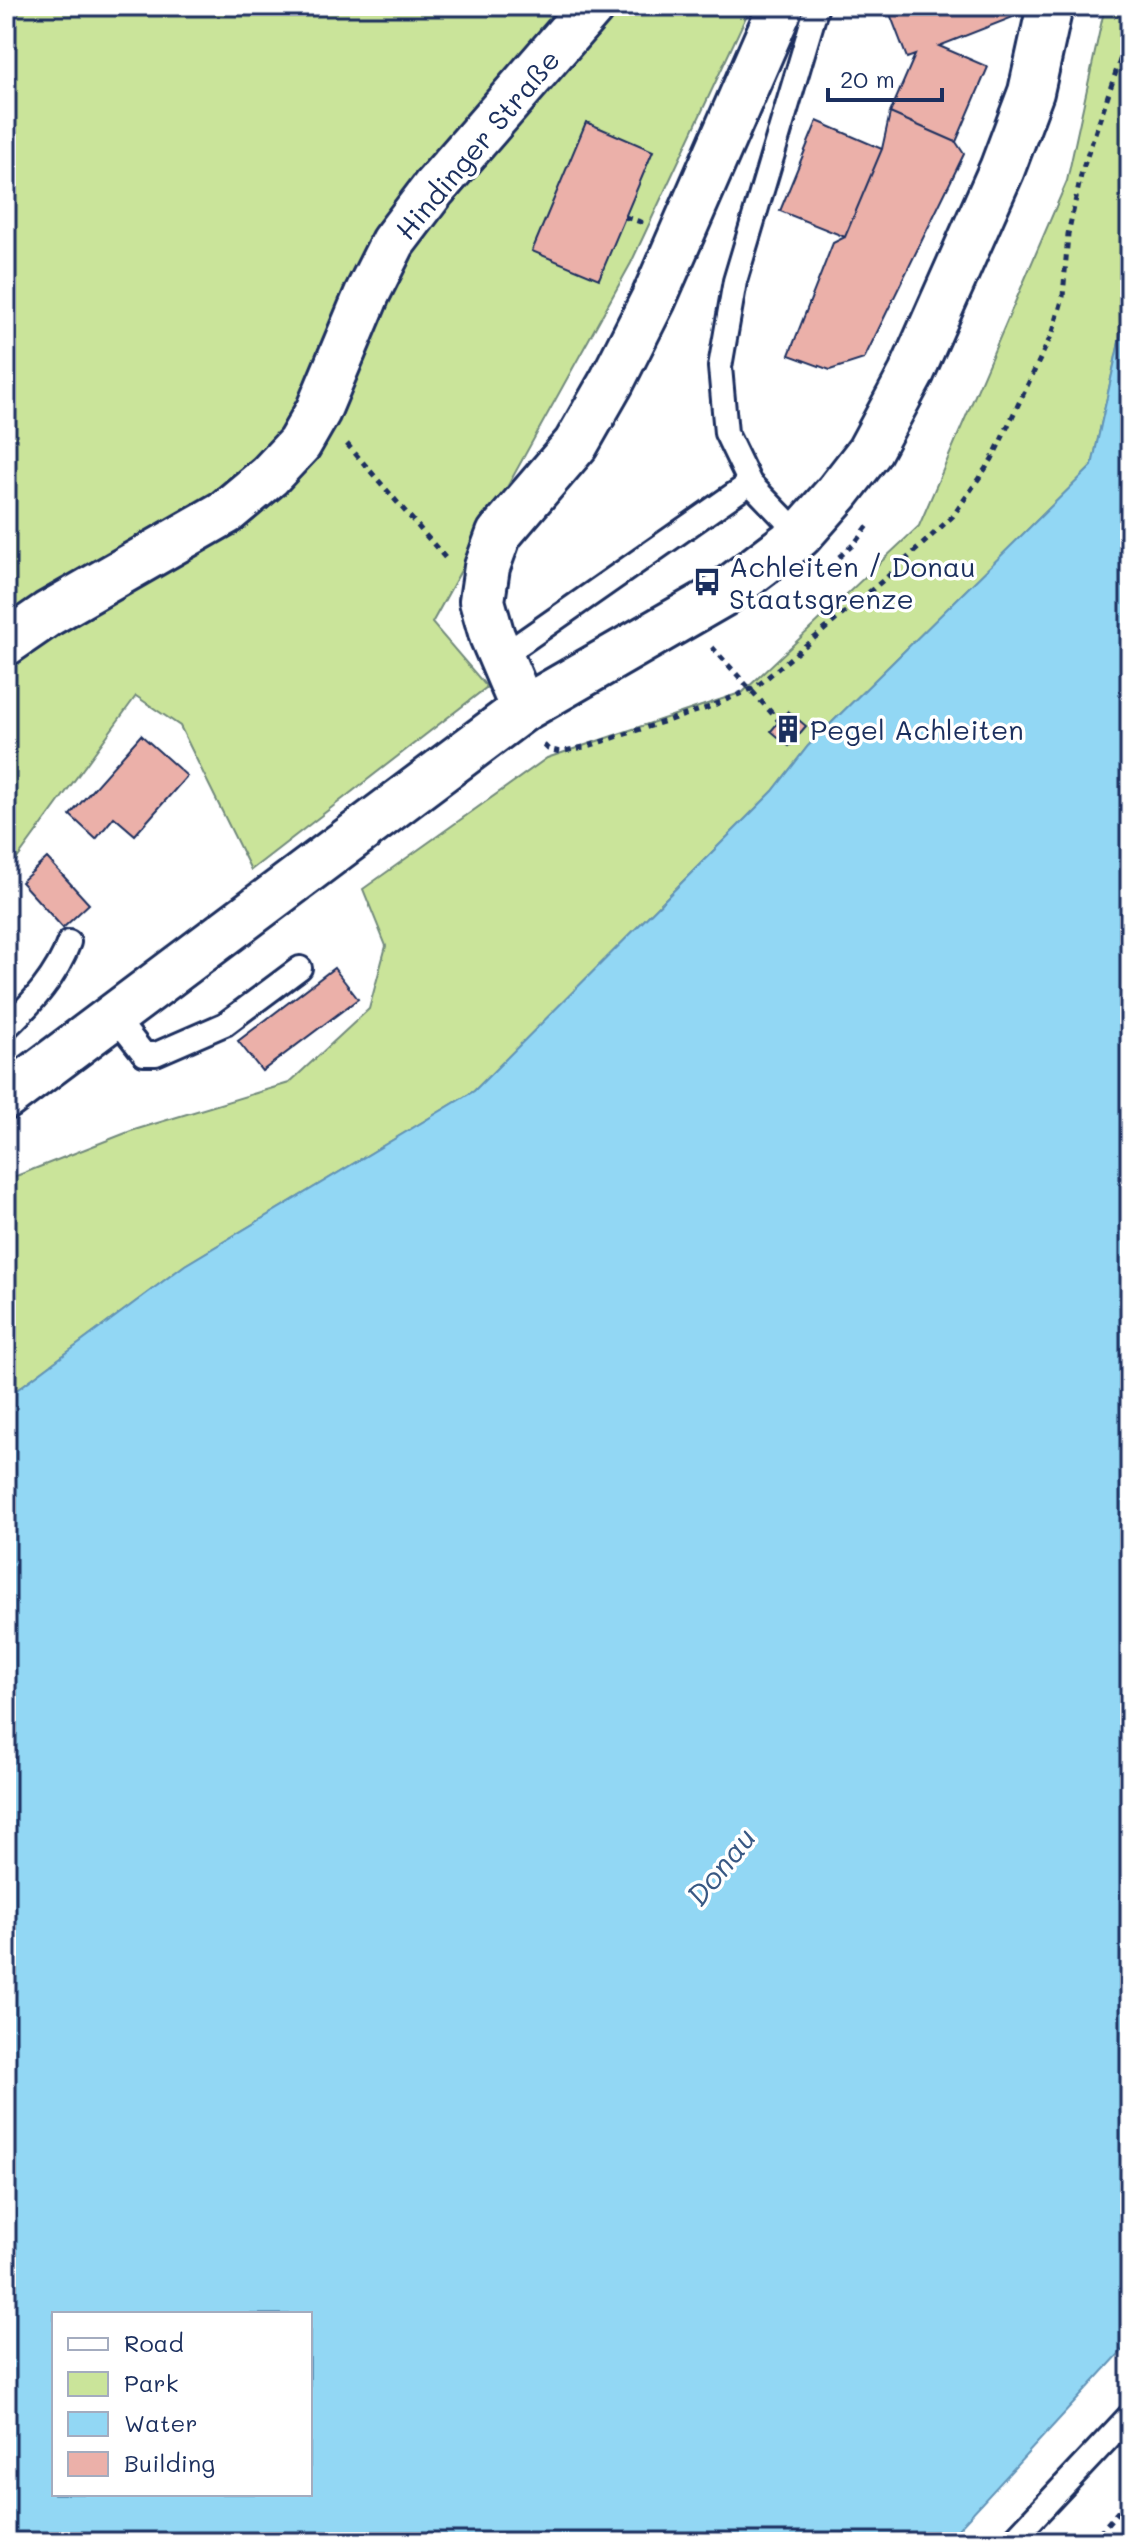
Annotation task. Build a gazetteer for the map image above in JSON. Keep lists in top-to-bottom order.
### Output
{
  "streets": {
    "street": ["Hindinger Straße"]
  },
  "water": ["Donau"],
  "places": {
    "bus stop": ["Achleiten / Donau Staatsgrenze"],
    "building": ["Pegel Achleiten"]
  },
  "legend": [
    "Road",
    "Park",
    "Water",
    "Building"
  ],
  "scale_bar": "20 m"
}
